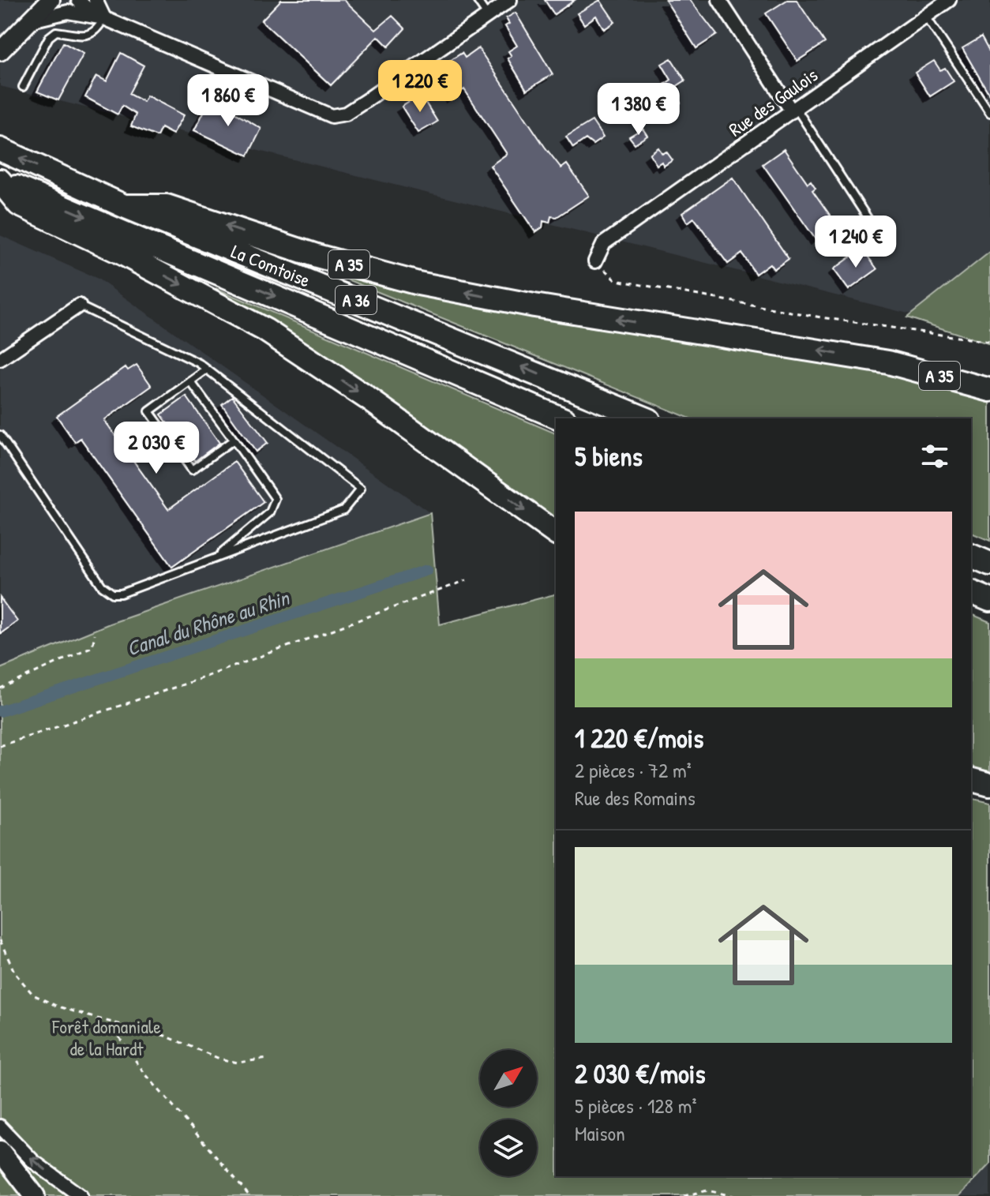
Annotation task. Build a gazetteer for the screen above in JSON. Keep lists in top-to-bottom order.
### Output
{
  "streets": {
    "highway": ["A 35", "La Comtoise", "A 36"],
    "street": ["Rue des Gaulois"]
  },
  "crossings": [
    ["A 35", "La Comtoise"]
  ],
  "water": ["Canal du Rhône au Rhin"],
  "parks": ["Forêt domaniale de la Hardt"],
  "north": "top right",
  "page": {
    "price": [
      "1 220 €",
      "1 860 €",
      "1 380 €",
      "1 240 €",
      "2 030 €"
    ],
    "heading": "5 biens",
    "list": [
      {
        "name": "1 220 €/mois",
        "note": "2 pièces · 72 m² · Rue des Romains"
      },
      {
        "name": "2 030 €/mois",
        "note": "5 pièces · 128 m² · Maison"
      }
    ]
  }
}
